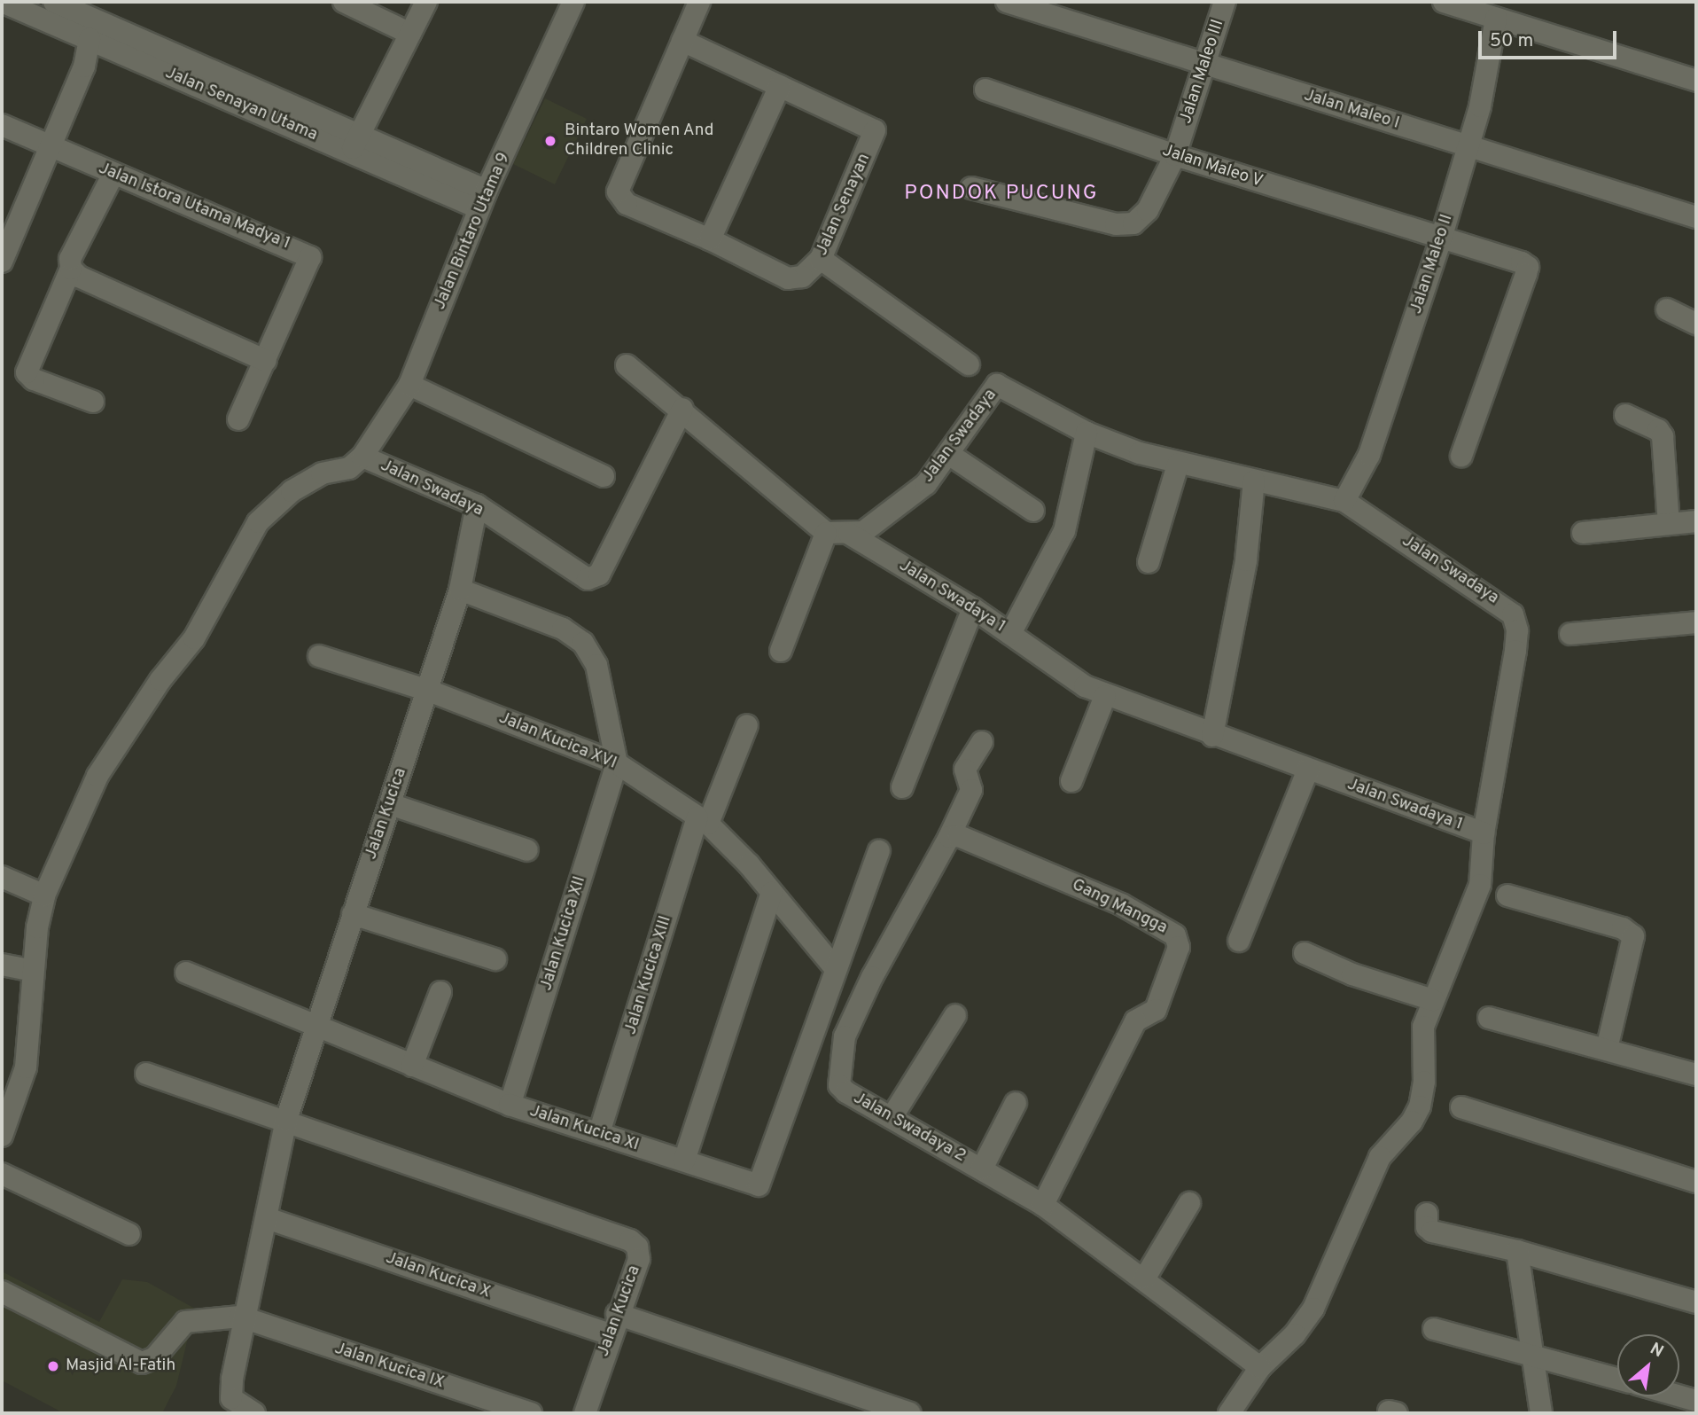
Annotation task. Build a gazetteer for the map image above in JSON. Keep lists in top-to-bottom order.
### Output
{
  "streets": {
    "street": [
      "Jalan Maleo III",
      "Jalan Senayan Utama",
      "Jalan Maleo I",
      "Jalan Maleo V",
      "Jalan Senayan",
      "Jalan Istora Utama Madya 1",
      "Jalan Bintaro Utama 9",
      "Jalan Maleo II",
      "Jalan Swadaya",
      "Jalan Swadaya 1",
      "Jalan Kucica XVI",
      "Jalan Kucica",
      "Gang Mangga",
      "Jalan Kucica XII",
      "Jalan Kucica XIII",
      "Jalan Swadaya 2",
      "Jalan Kucica XI",
      "Jalan Kucica X",
      "Jalan Kucica IX"
    ]
  },
  "crossings": [
    ["Jalan Maleo III", "Jalan Maleo I"],
    ["Jalan Maleo III", "Jalan Maleo V"],
    ["Jalan Senayan Utama", "Jalan Bintaro Utama 9"],
    ["Jalan Maleo I", "Jalan Maleo II"],
    ["Jalan Maleo V", "Jalan Maleo II"],
    ["Jalan Bintaro Utama 9", "Jalan Swadaya"],
    ["Jalan Maleo II", "Jalan Swadaya"],
    ["Jalan Swadaya", "Jalan Swadaya 1"],
    ["Jalan Swadaya", "Jalan Kucica"],
    ["Jalan Swadaya 1", "Jalan Swadaya 2"],
    ["Jalan Kucica XVI", "Jalan Kucica"],
    ["Jalan Kucica XVI", "Jalan Kucica XII"],
    ["Jalan Kucica XVI", "Jalan Kucica XIII"],
    ["Jalan Kucica XVI", "Jalan Kucica XI"],
    ["Jalan Kucica", "Jalan Kucica XI"],
    ["Jalan Kucica", "Jalan Kucica X"],
    ["Jalan Kucica", "Jalan Kucica IX"],
    ["Gang Mangga", "Jalan Swadaya 2"],
    ["Jalan Kucica XII", "Jalan Kucica XI"],
    ["Jalan Kucica XIII", "Jalan Kucica XI"]
  ],
  "districts": ["PONDOK PUCUNG"],
  "places": ["Bintaro Women And Children Clinic", "Masjid Al-Fatih"],
  "scale_bar": "50 m",
  "north": "top right"
}
